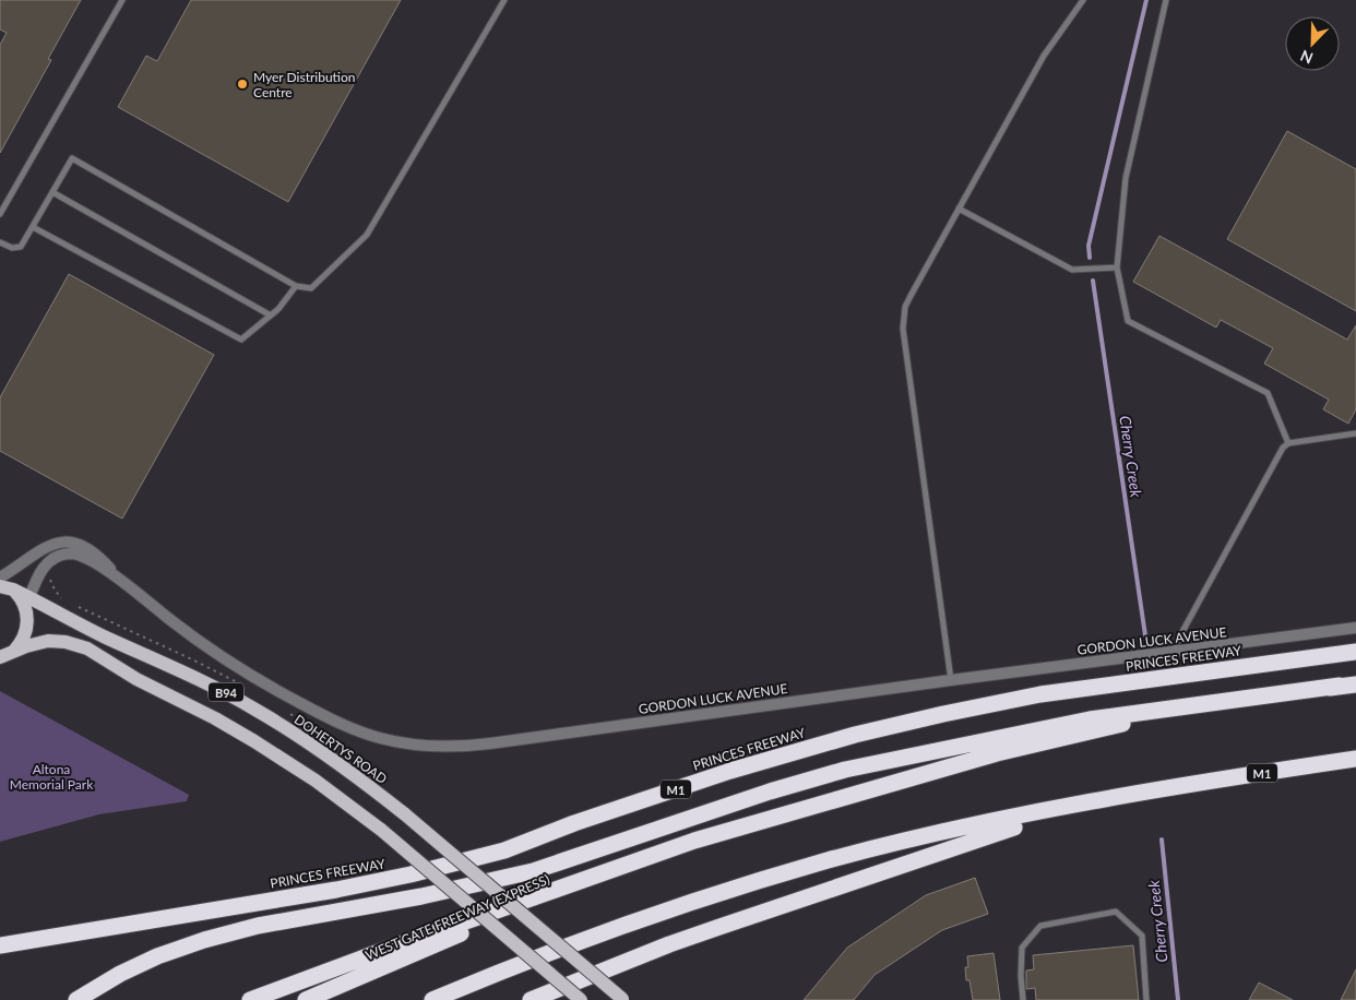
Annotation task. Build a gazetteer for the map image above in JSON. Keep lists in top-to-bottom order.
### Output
{
  "streets": {
    "highway": ["PRINCES FREEWAY", "M1", "WEST GATE FREEWAY (EXPRESS)"],
    "main road": ["B94", "DOHERTYS ROAD"],
    "street": ["GORDON LUCK AVENUE"]
  },
  "crossings": [
    ["GORDON LUCK AVENUE", "DOHERTYS ROAD"]
  ],
  "water": ["Cherry Creek"],
  "parks": ["Altona Memorial Park"],
  "places": ["Myer Distribution Centre"],
  "north": "bottom left"
}
